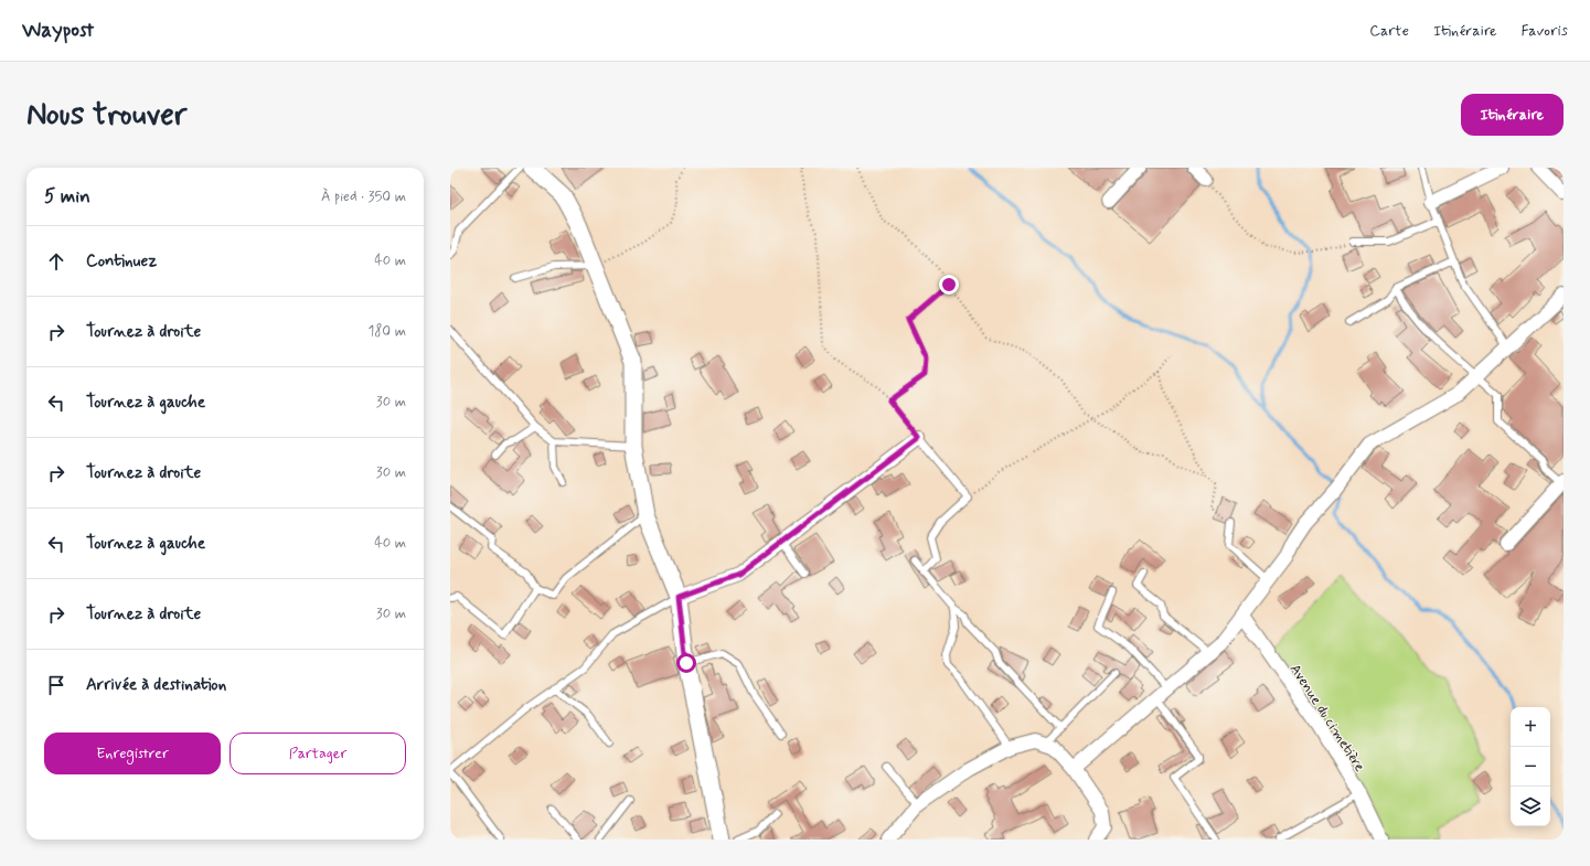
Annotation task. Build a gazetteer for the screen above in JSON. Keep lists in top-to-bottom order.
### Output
{
  "streets": {
    "street": ["Avenue du cimetière"]
  },
  "page": {
    "header": "Waypost",
    "nav": ["Carte", "Itinéraire", "Favoris"],
    "buttons": [
      "Itinéraire",
      ["Enregistrer", "Partager"]
    ],
    "title": "Nous trouver",
    "heading": ["5 min", "À pied · 350 m"],
    "list": [
      ["Continuez", "40 m"],
      ["Tournez à droite", "180 m"],
      ["Tournez à gauche", "30 m"],
      ["Tournez à droite", "30 m"],
      ["Tournez à gauche", "40 m"],
      ["Tournez à droite", "30 m"],
      "Arrivée à destination"
    ],
    "map_buttons": ["+", "−"]
  }
}
